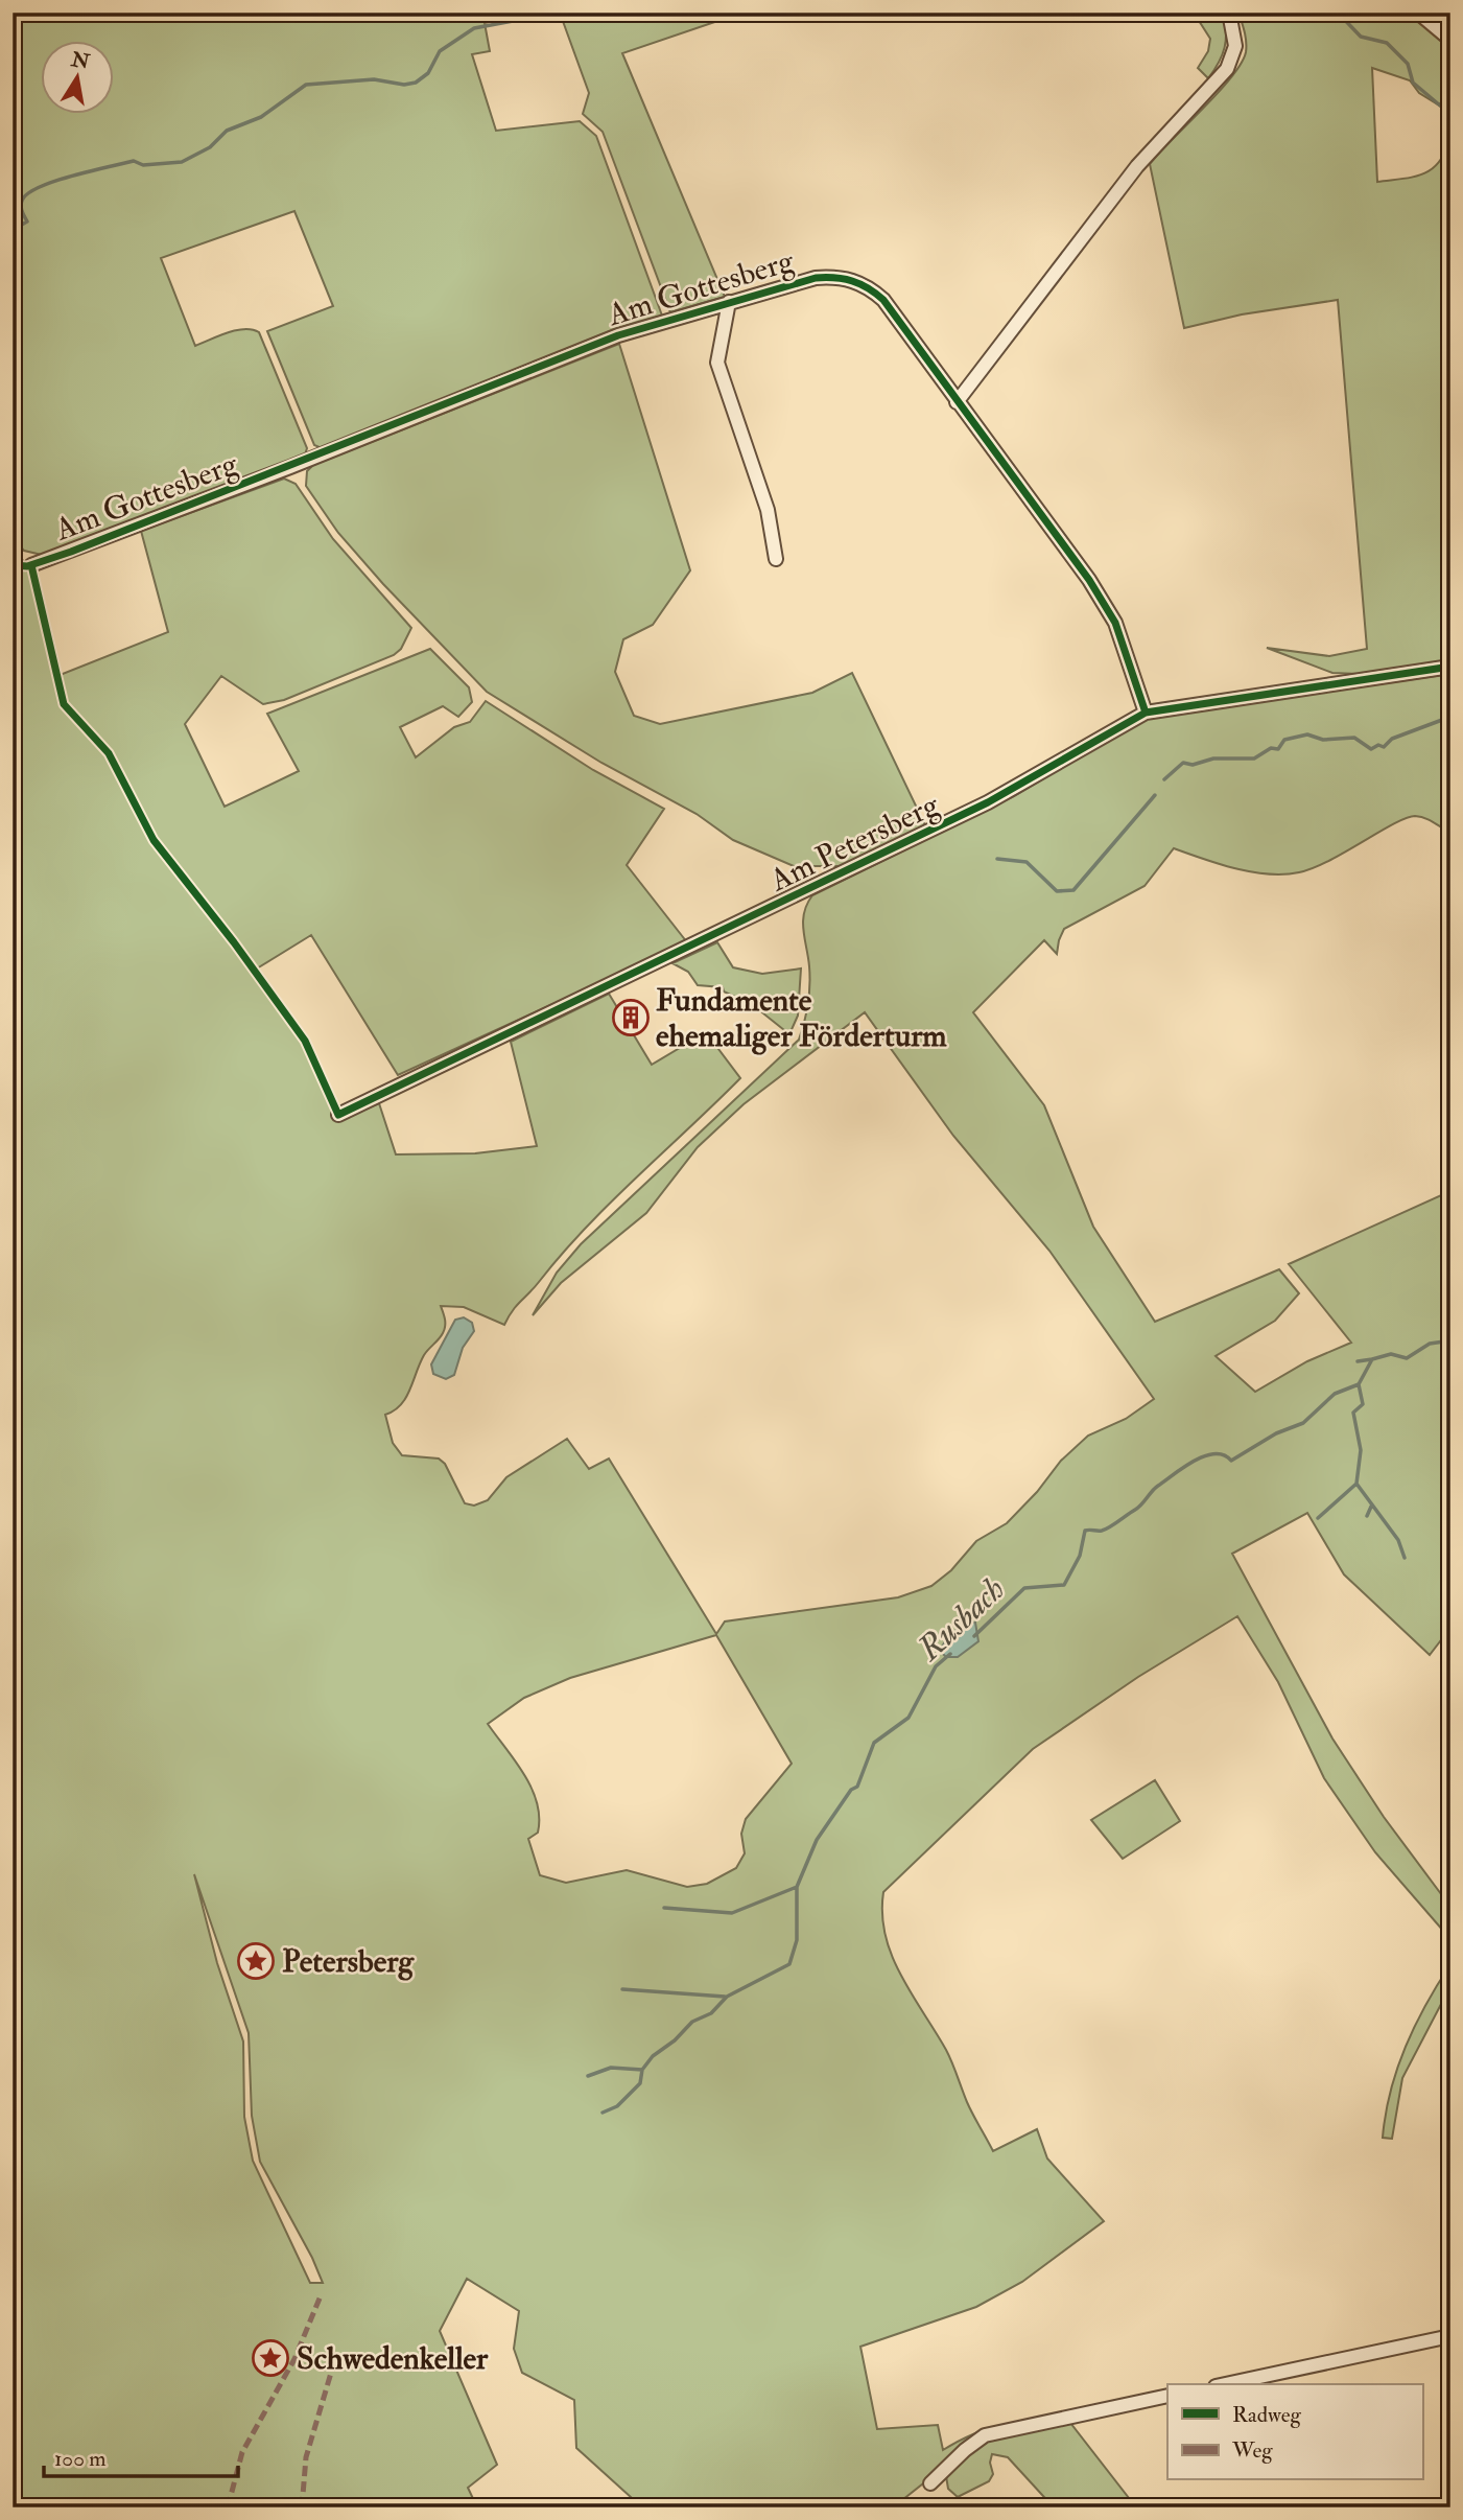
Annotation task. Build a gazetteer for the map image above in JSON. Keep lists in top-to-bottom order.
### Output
{
  "streets": {
    "street": ["Am Gottesberg", "Am Petersberg"]
  },
  "crossings": [
    ["Am Gottesberg", "Am Petersberg"]
  ],
  "water": ["Rusbach"],
  "places": {
    "building": ["Fundamente ehemaliger Förderturm"],
    "place": ["Petersberg", "Schwedenkeller"]
  },
  "legend": ["Radweg", "Weg"],
  "scale_bar": "100 m",
  "north": "top"
}
